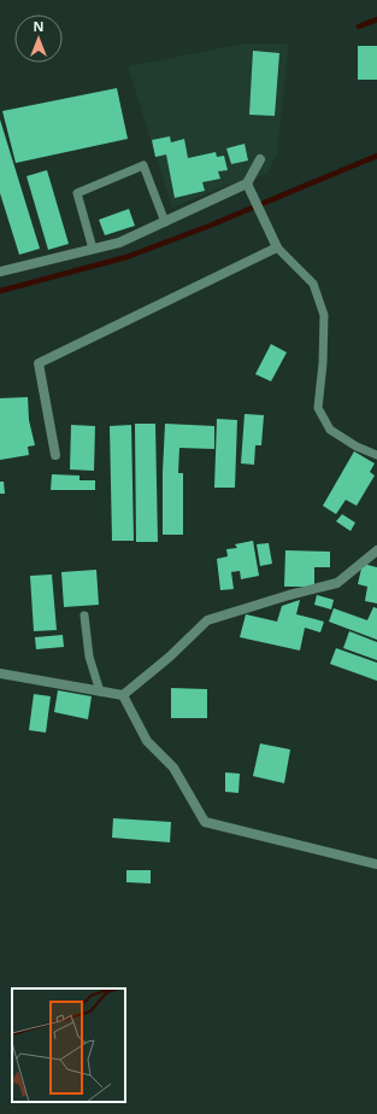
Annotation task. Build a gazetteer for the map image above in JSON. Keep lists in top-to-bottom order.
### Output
{
  "north": "top"
}
